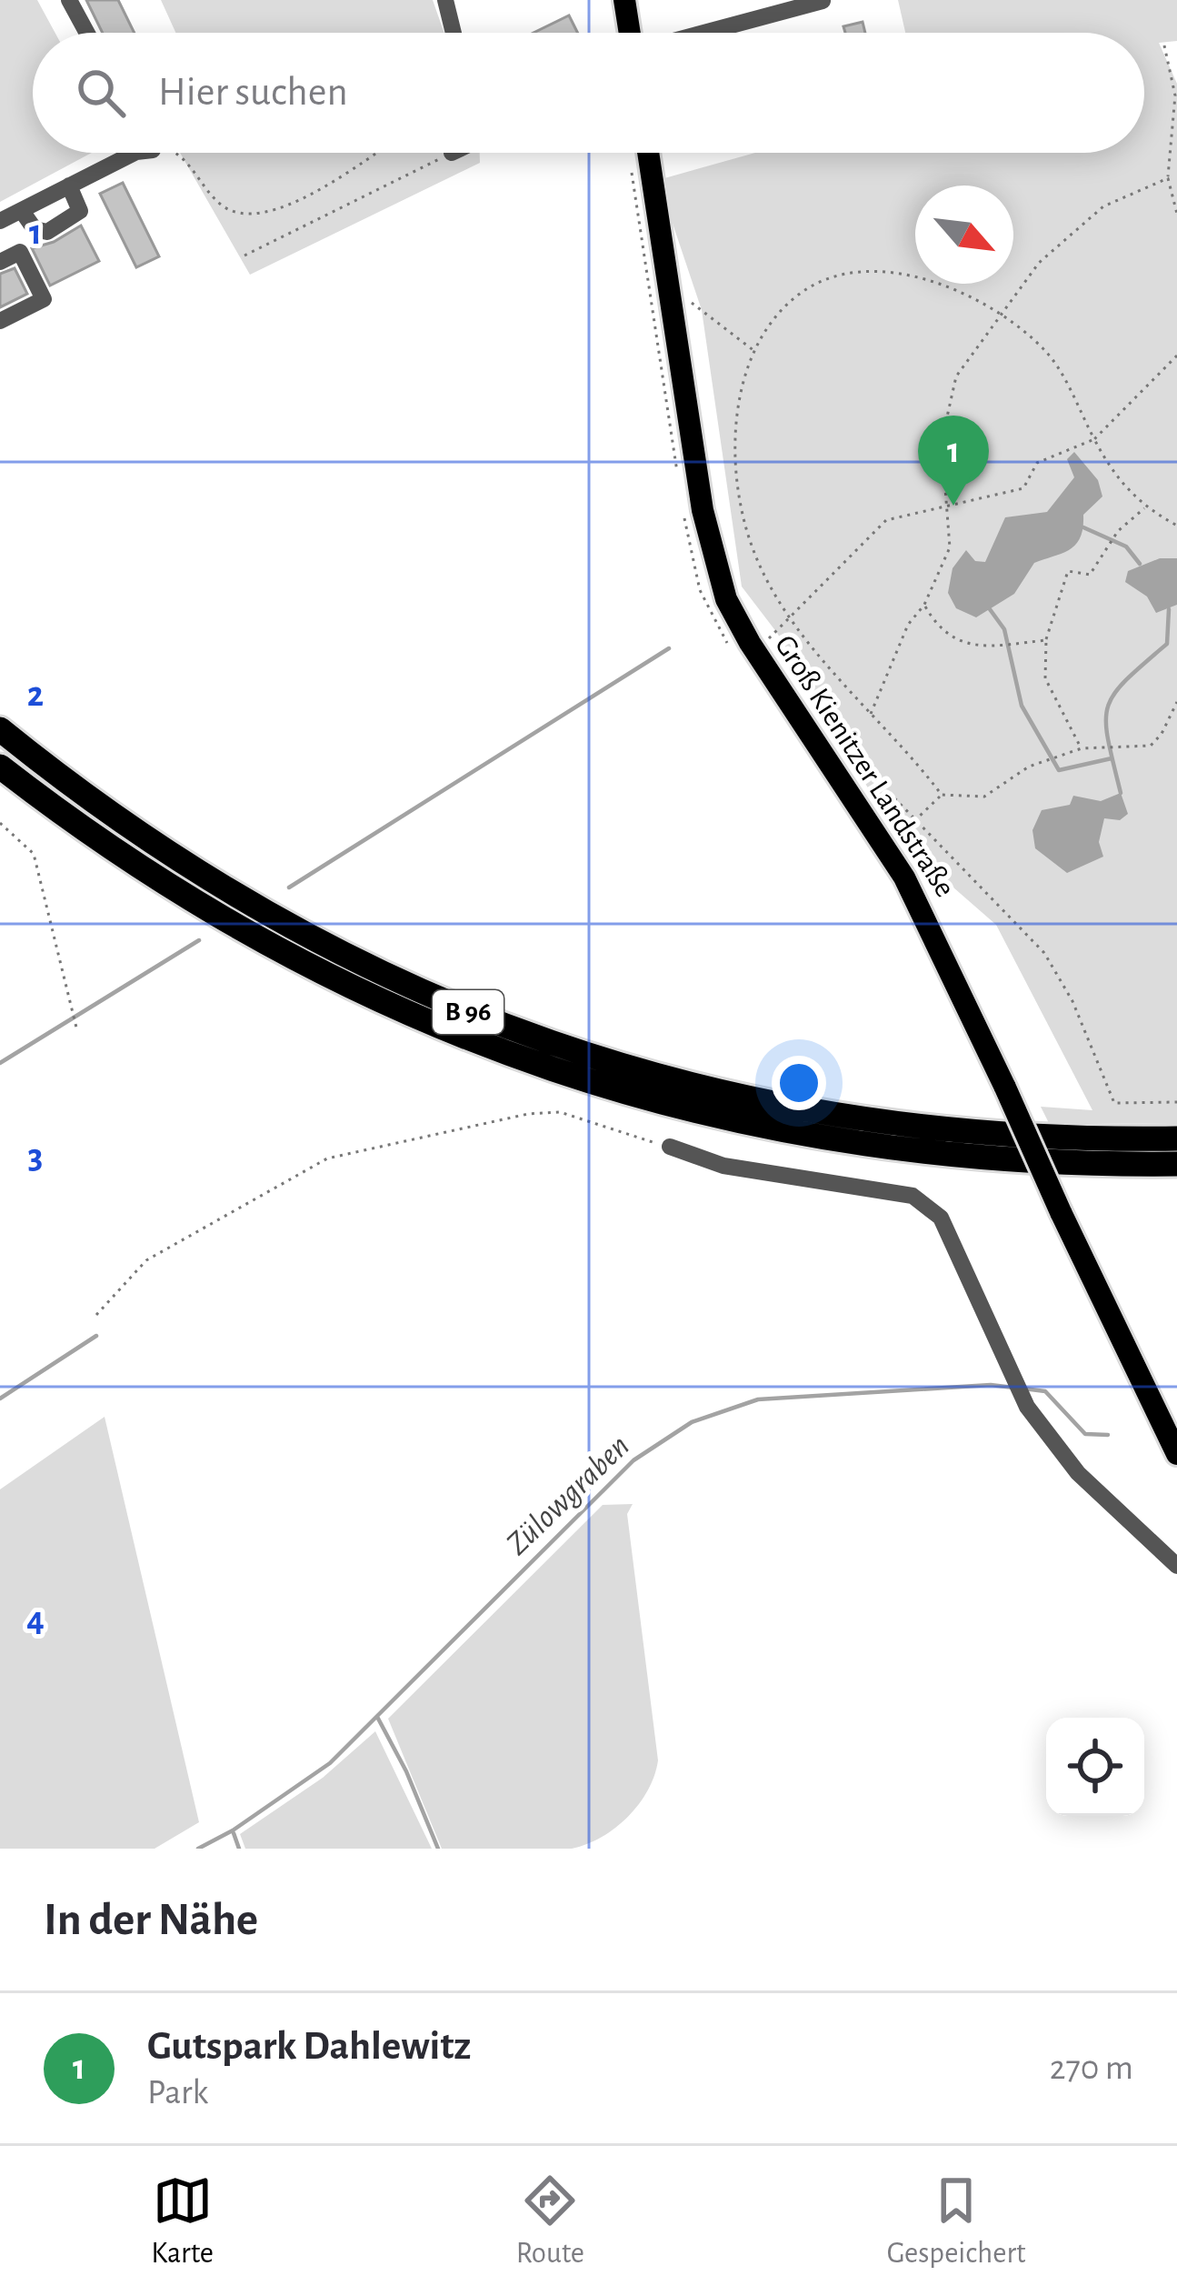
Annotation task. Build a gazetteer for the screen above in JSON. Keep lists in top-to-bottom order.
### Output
{
  "streets": {
    "highway": ["B 96"],
    "main road": ["Groß Kienitzer Landstraße"]
  },
  "water": ["Zülowgraben"],
  "north": "bottom right",
  "page": {
    "search": "Hier suchen",
    "pins": "1",
    "heading": "In der Nähe",
    "list": [
      {
        "mark": "1",
        "name": "Gutspark Dahlewitz",
        "note": "Park",
        "value": "270 m"
      }
    ],
    "nav": ["Karte", "Route", "Gespeichert"]
  },
  "grid": {
    "rows": [
      "1",
      "2",
      "3",
      "4"
    ]
  }
}
